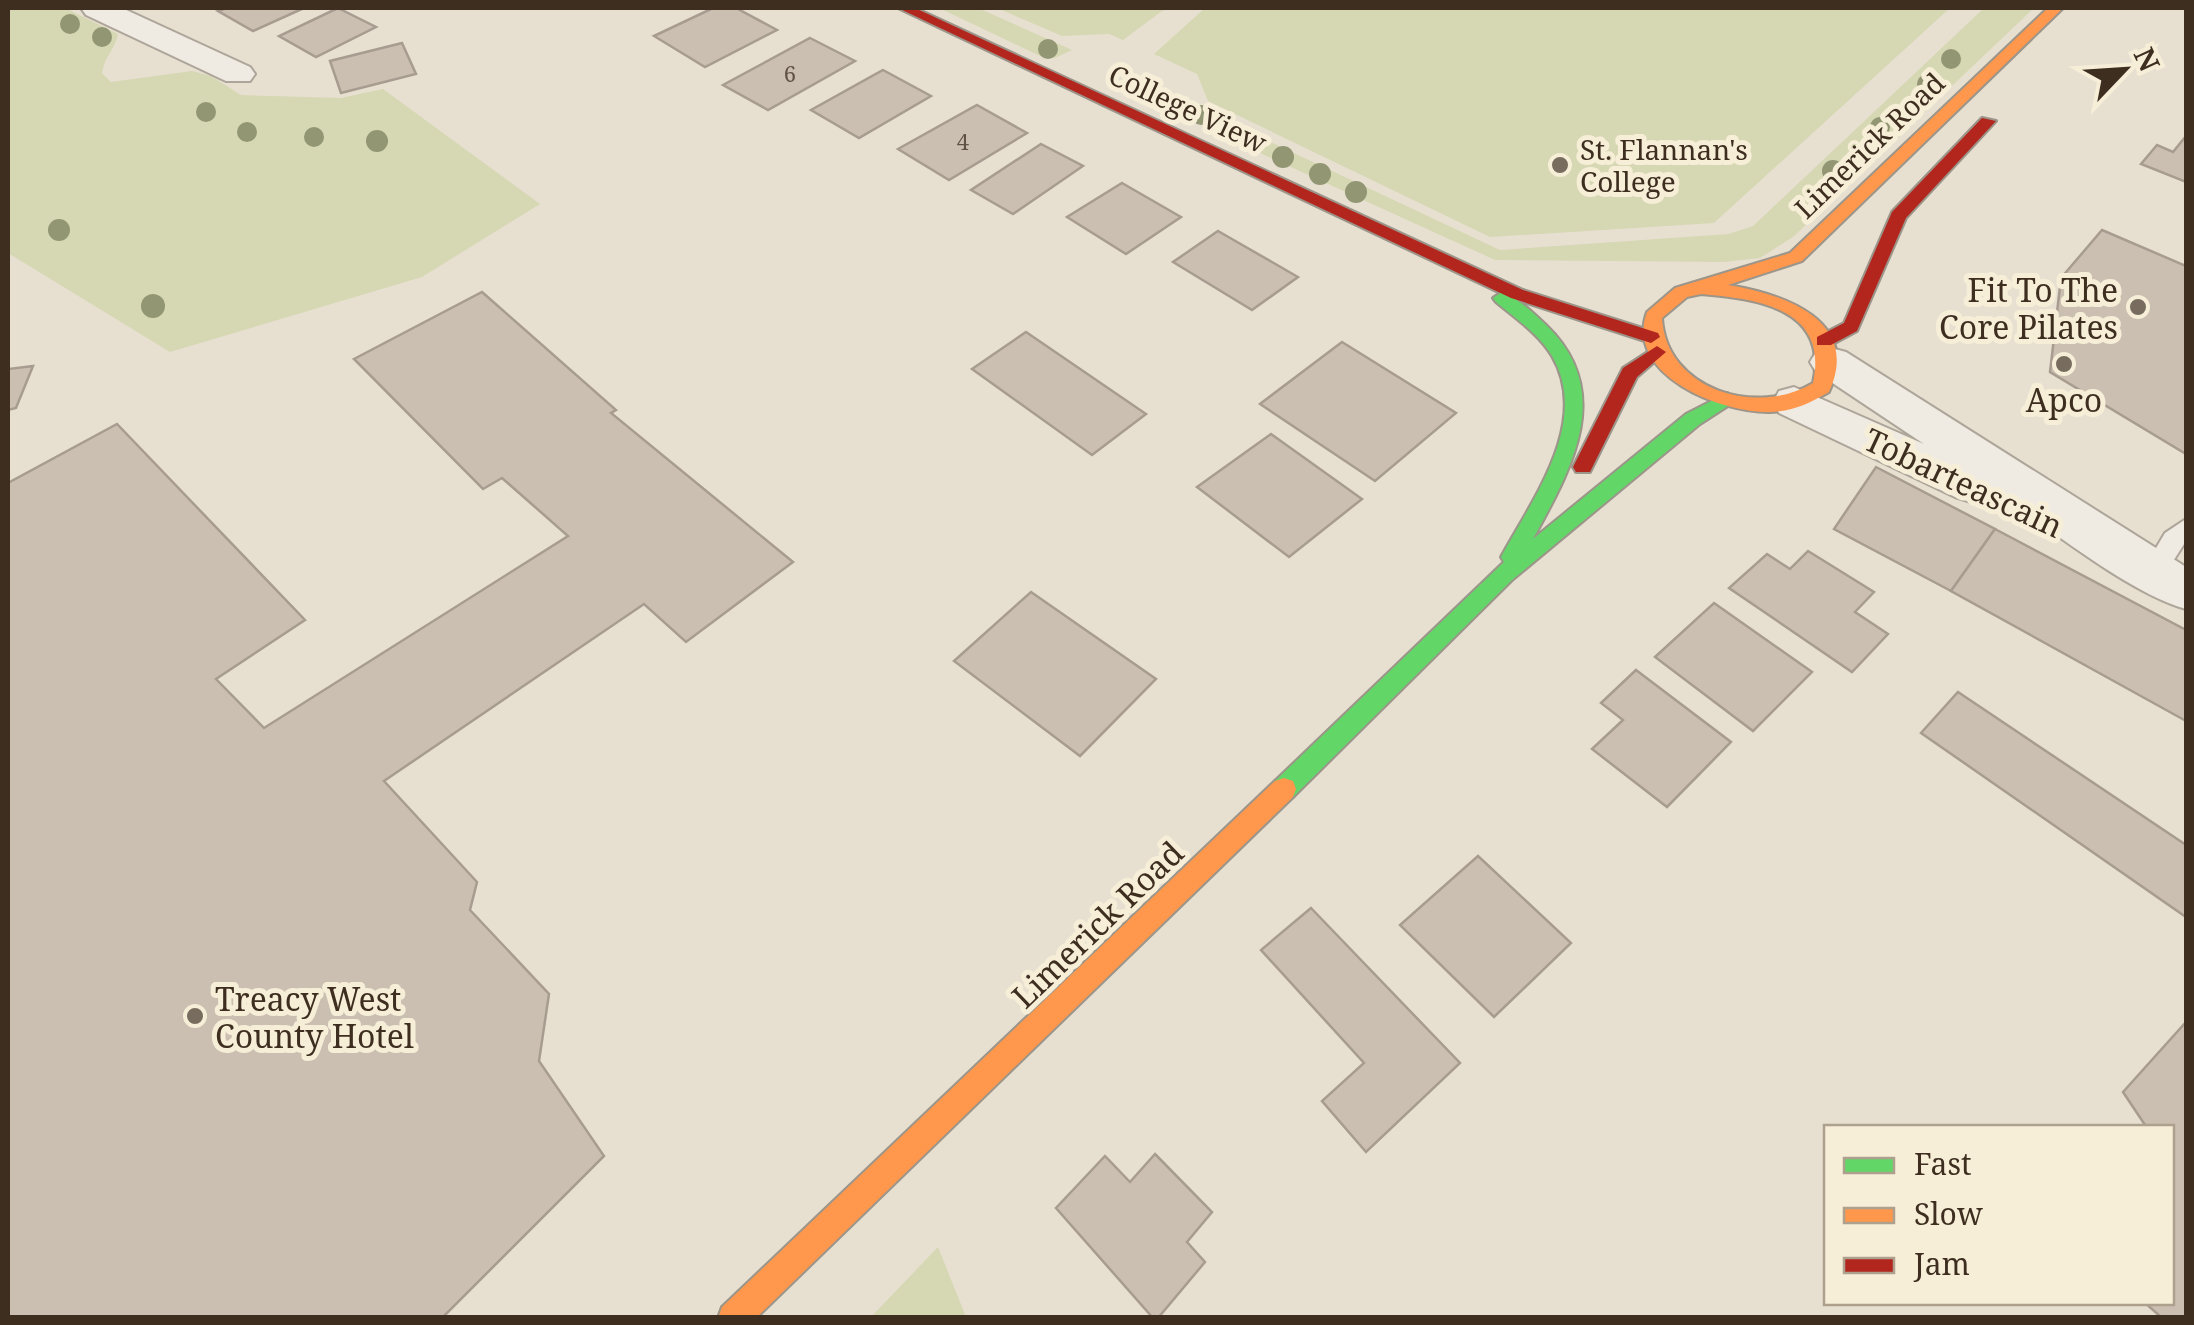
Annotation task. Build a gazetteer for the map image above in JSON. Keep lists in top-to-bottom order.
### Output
{
  "streets": {
    "main road": ["College View", "Limerick Road"],
    "street": ["Tobarteascain"]
  },
  "crossings": [
    ["College View", "Limerick Road"],
    ["College View", "Tobarteascain"],
    ["Limerick Road", "Tobarteascain"]
  ],
  "places": [
    "St. Flannan's College",
    "Fit To The Core Pilates",
    "Apco",
    "Treacy West County Hotel"
  ],
  "house_numbers": ["6", "4"],
  "legend": ["Fast", "Slow", "Jam"],
  "north": "top right"
}
